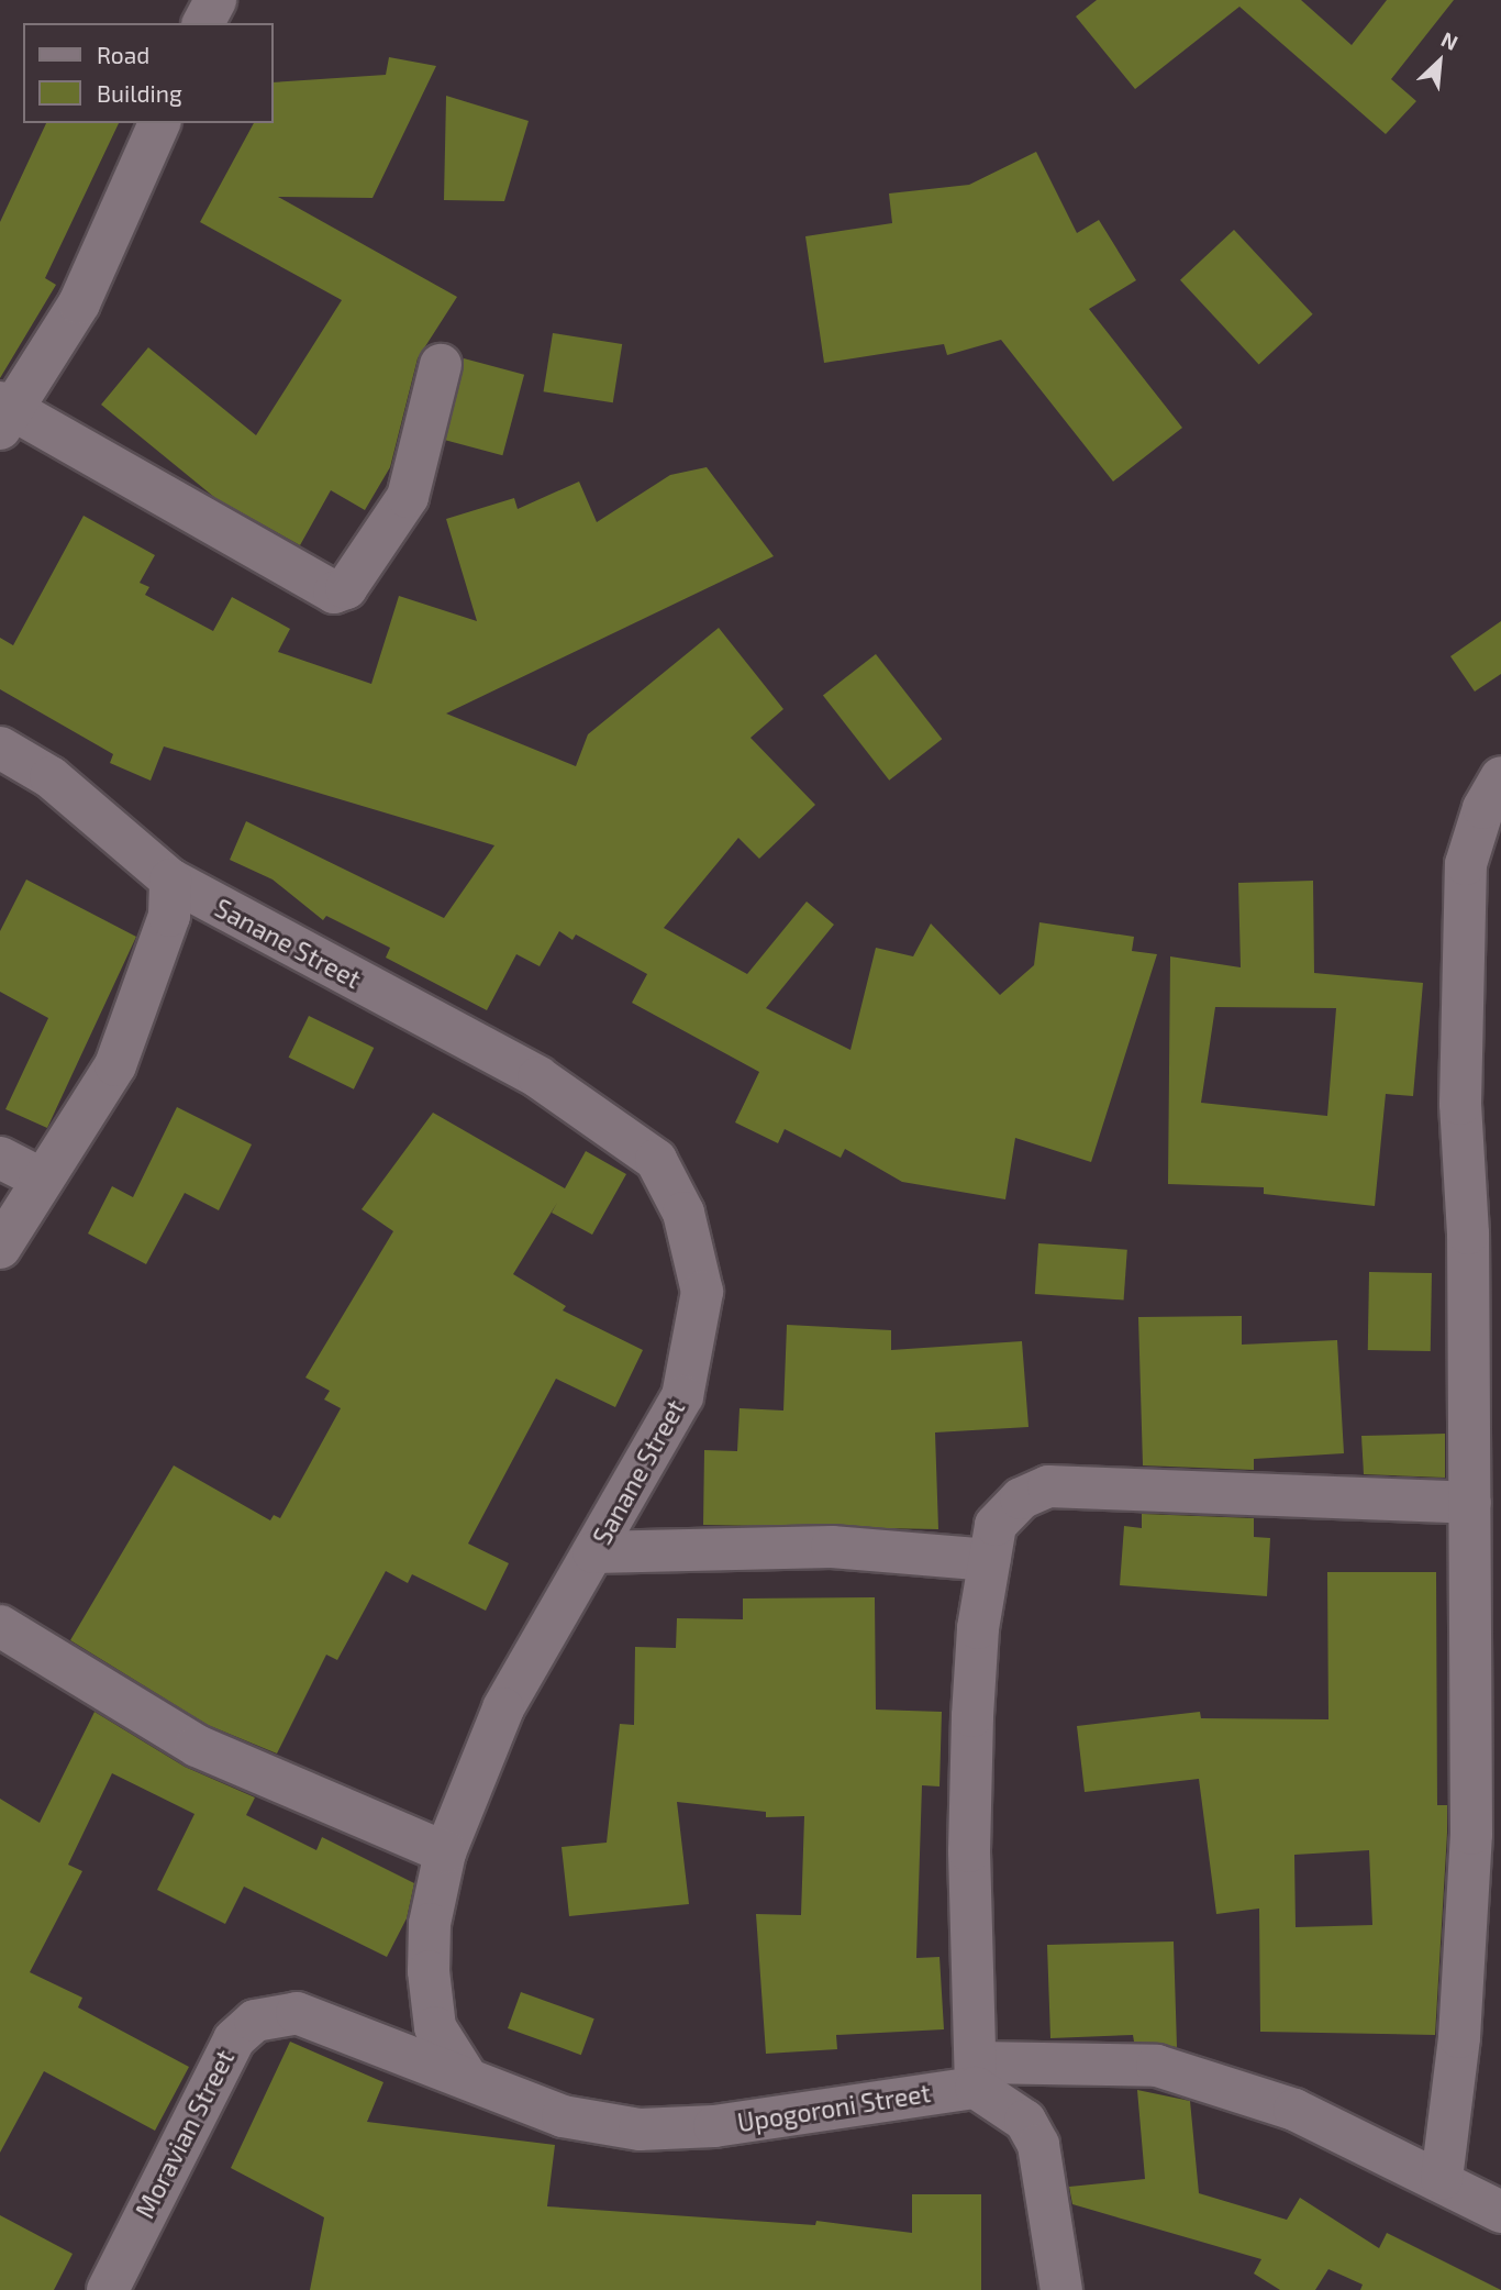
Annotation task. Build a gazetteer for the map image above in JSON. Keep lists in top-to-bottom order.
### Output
{
  "streets": {
    "street": ["Sanane Street", "Upogoroni Street", "Moravian Street"]
  },
  "crossings": [
    ["Sanane Street", "Upogoroni Street"],
    ["Sanane Street", "Moravian Street"],
    ["Upogoroni Street", "Moravian Street"]
  ],
  "legend": ["Road", "Building"],
  "north": "top right"
}
